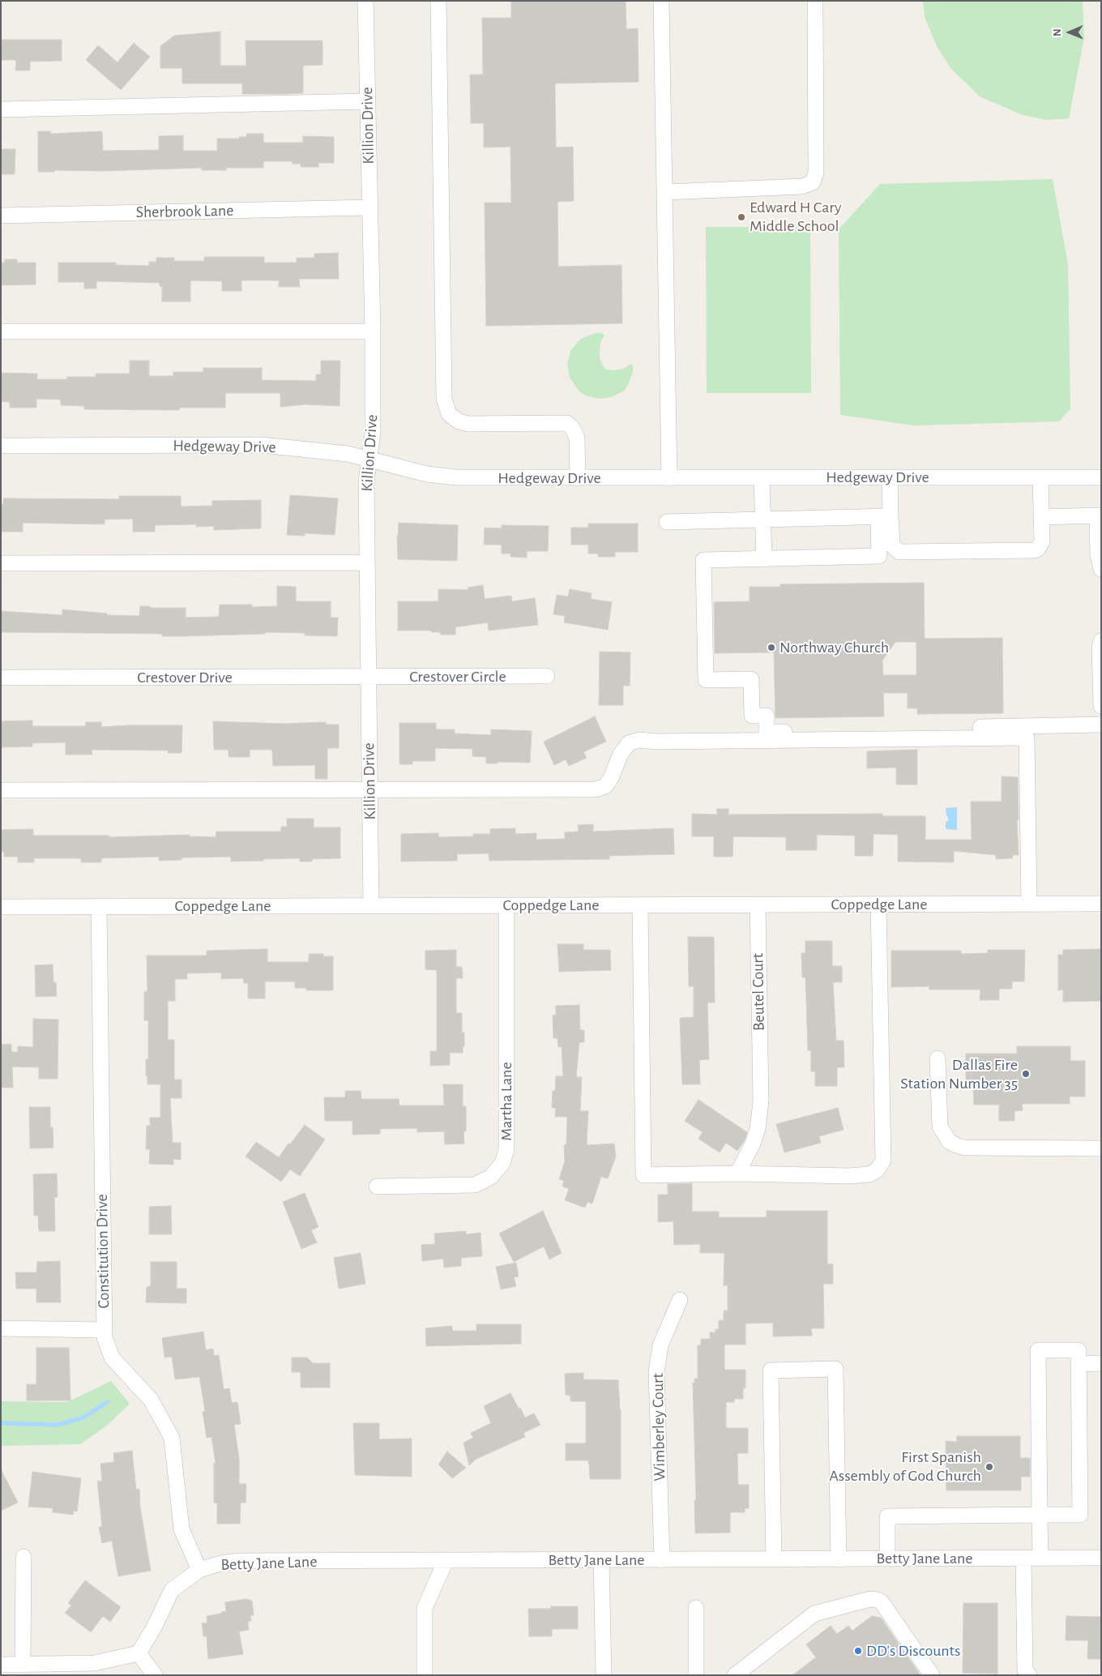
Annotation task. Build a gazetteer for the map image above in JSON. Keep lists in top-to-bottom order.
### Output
{
  "streets": {
    "street": [
      "Killion Drive",
      "Sherbrook Lane",
      "Hedgeway Drive",
      "Crestover Circle",
      "Crestover Drive",
      "Coppedge Lane",
      "Beutel Court",
      "Martha Lane",
      "Constitution Drive",
      "Wimberley Court",
      "Betty Jane Lane"
    ]
  },
  "crossings": [
    ["Killion Drive", "Sherbrook Lane"],
    ["Killion Drive", "Hedgeway Drive"],
    ["Killion Drive", "Crestover Circle"],
    ["Killion Drive", "Crestover Drive"],
    ["Killion Drive", "Coppedge Lane"],
    ["Crestover Circle", "Crestover Drive"],
    ["Coppedge Lane", "Beutel Court"],
    ["Coppedge Lane", "Martha Lane"],
    ["Coppedge Lane", "Constitution Drive"],
    ["Constitution Drive", "Betty Jane Lane"],
    ["Wimberley Court", "Betty Jane Lane"]
  ],
  "places": [
    "Edward H Cary Middle School",
    "Northway Church",
    "Dallas Fire Station Number 35",
    "First Spanish Assembly of God Church",
    "DD's Discounts"
  ],
  "north": "left"
}
